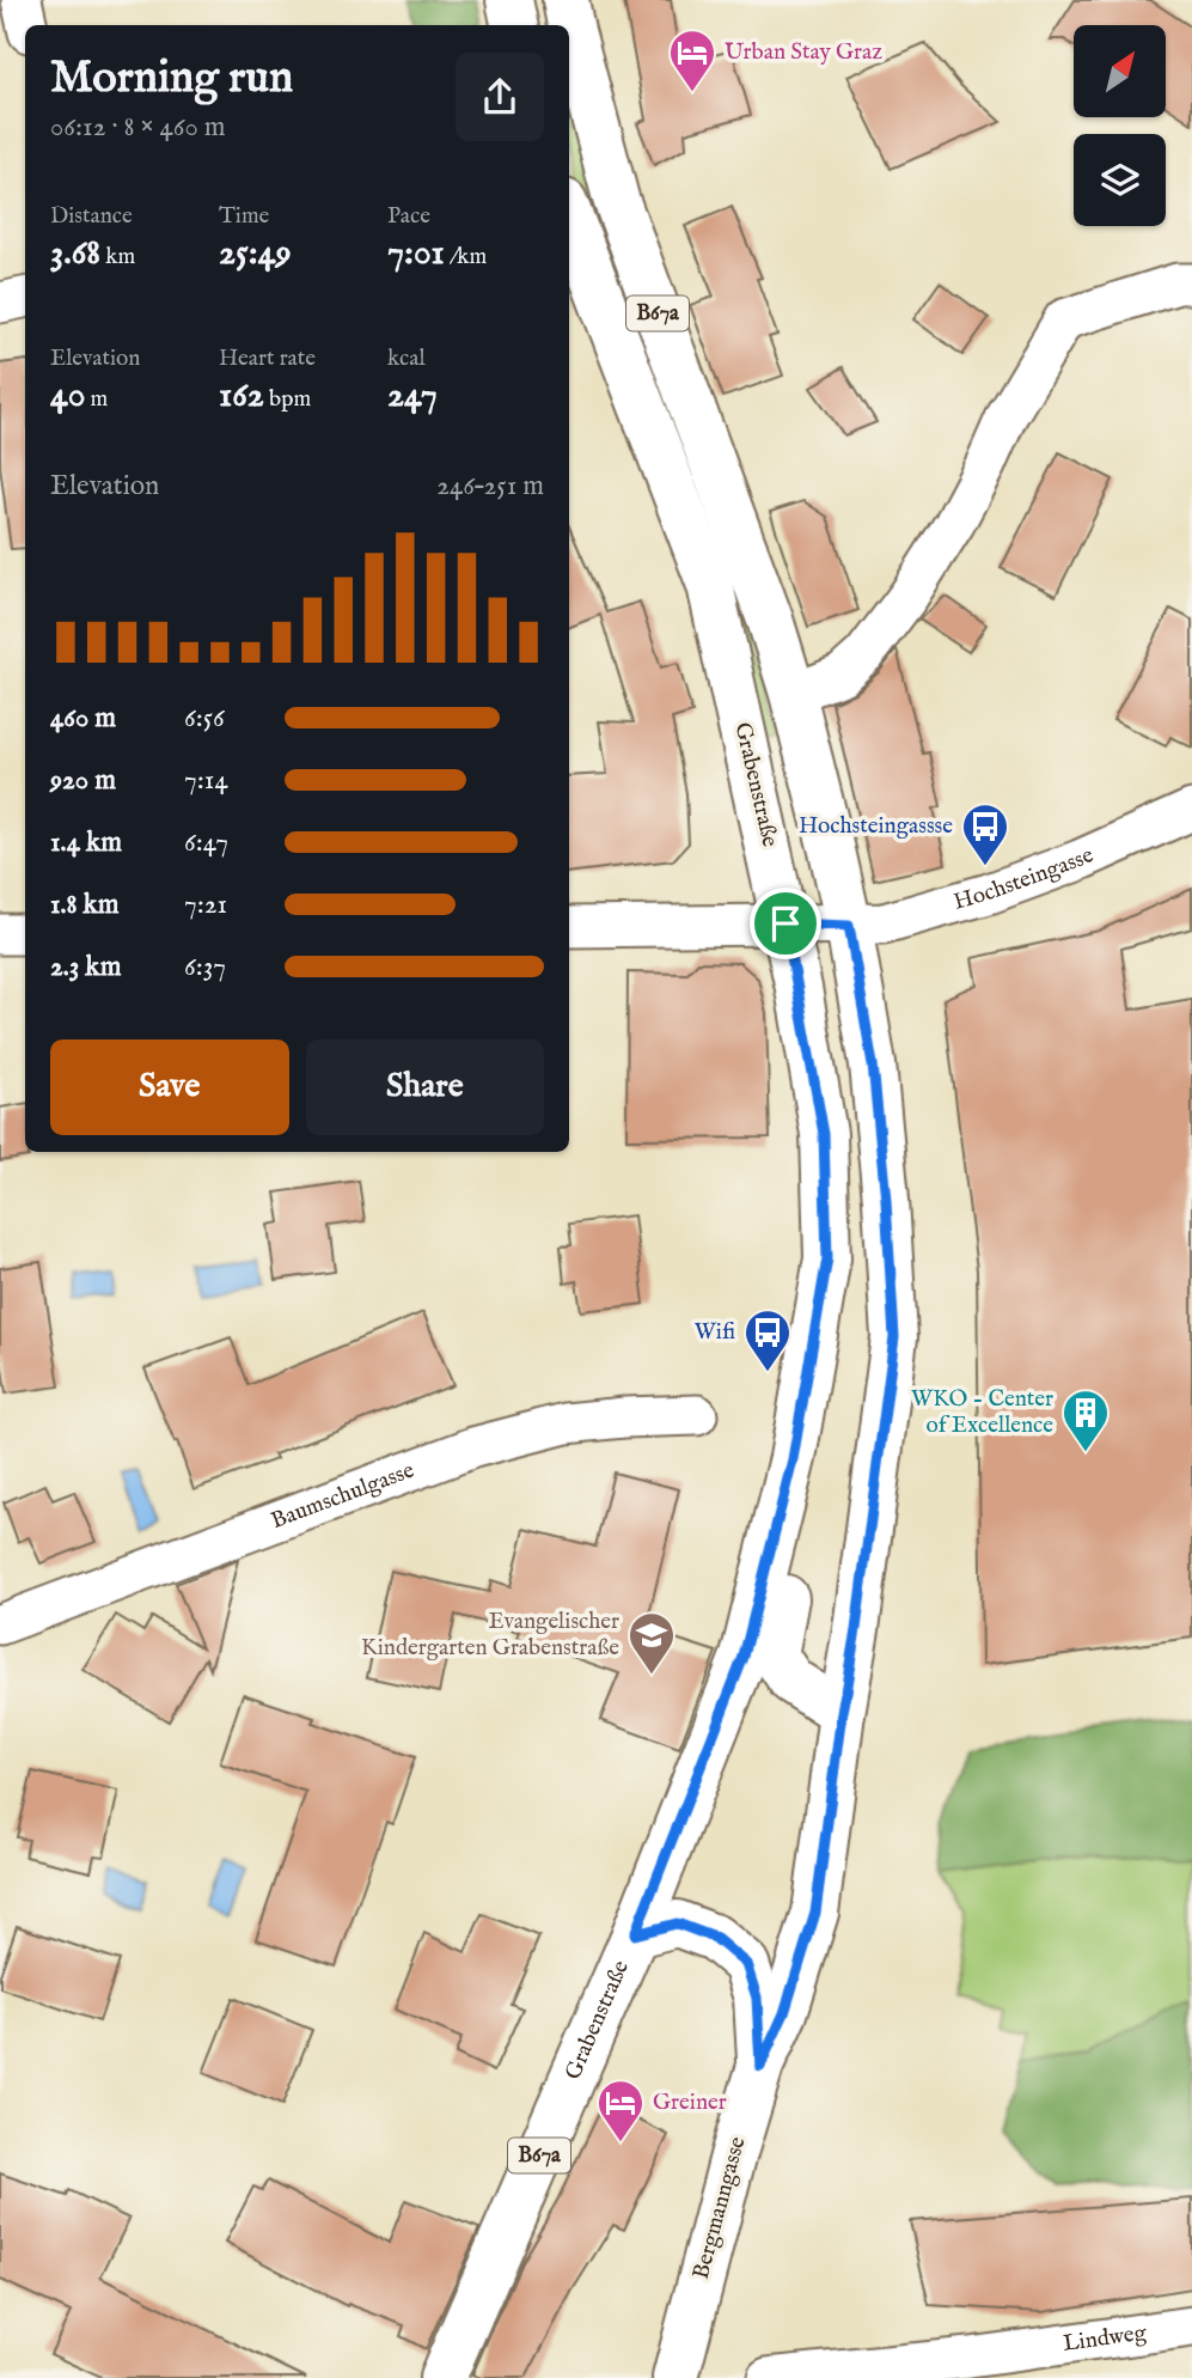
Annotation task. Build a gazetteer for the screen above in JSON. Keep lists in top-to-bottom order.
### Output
{
  "streets": {
    "main road": ["B67a", "Grabenstraße", "Bergmanngasse"],
    "street": ["Hochsteingasse", "Baumschulgasse", "Lindweg"]
  },
  "crossings": [
    ["B67a", "Hochsteingasse"],
    ["B67a", "Bergmanngasse"],
    ["Grabenstraße", "Hochsteingasse"],
    ["Hochsteingasse", "Bergmanngasse"]
  ],
  "places": {
    "hotel": ["Urban Stay Graz", "Greiner"],
    "bus stop": ["Hochsteingassse", "Wifi"],
    "building": ["WKO - Center of Excellence"],
    "school or university": ["Evangelischer Kindergarten Grabenstraße"]
  },
  "north": "top right",
  "page": {
    "heading": ["Morning run", "06:12 · 8 × 460 m"],
    "stats": [
      ["Distance", "3.68 km"],
      ["Time", "25:49"],
      ["Pace", "7:01 /km"],
      ["Elevation", "40 m"],
      ["Heart rate", "162 bpm"],
      ["kcal", "247"]
    ],
    "chart": ["Elevation", "246–251 m"],
    "list": [
      {
        "name": "460 m",
        "note": "6:56"
      },
      {
        "name": "920 m",
        "note": "7:14"
      },
      {
        "name": "1.4 km",
        "note": "6:47"
      },
      {
        "name": "1.8 km",
        "note": "7:21"
      },
      {
        "name": "2.3 km",
        "note": "6:37"
      }
    ],
    "buttons": ["Save", "Share"]
  }
}
